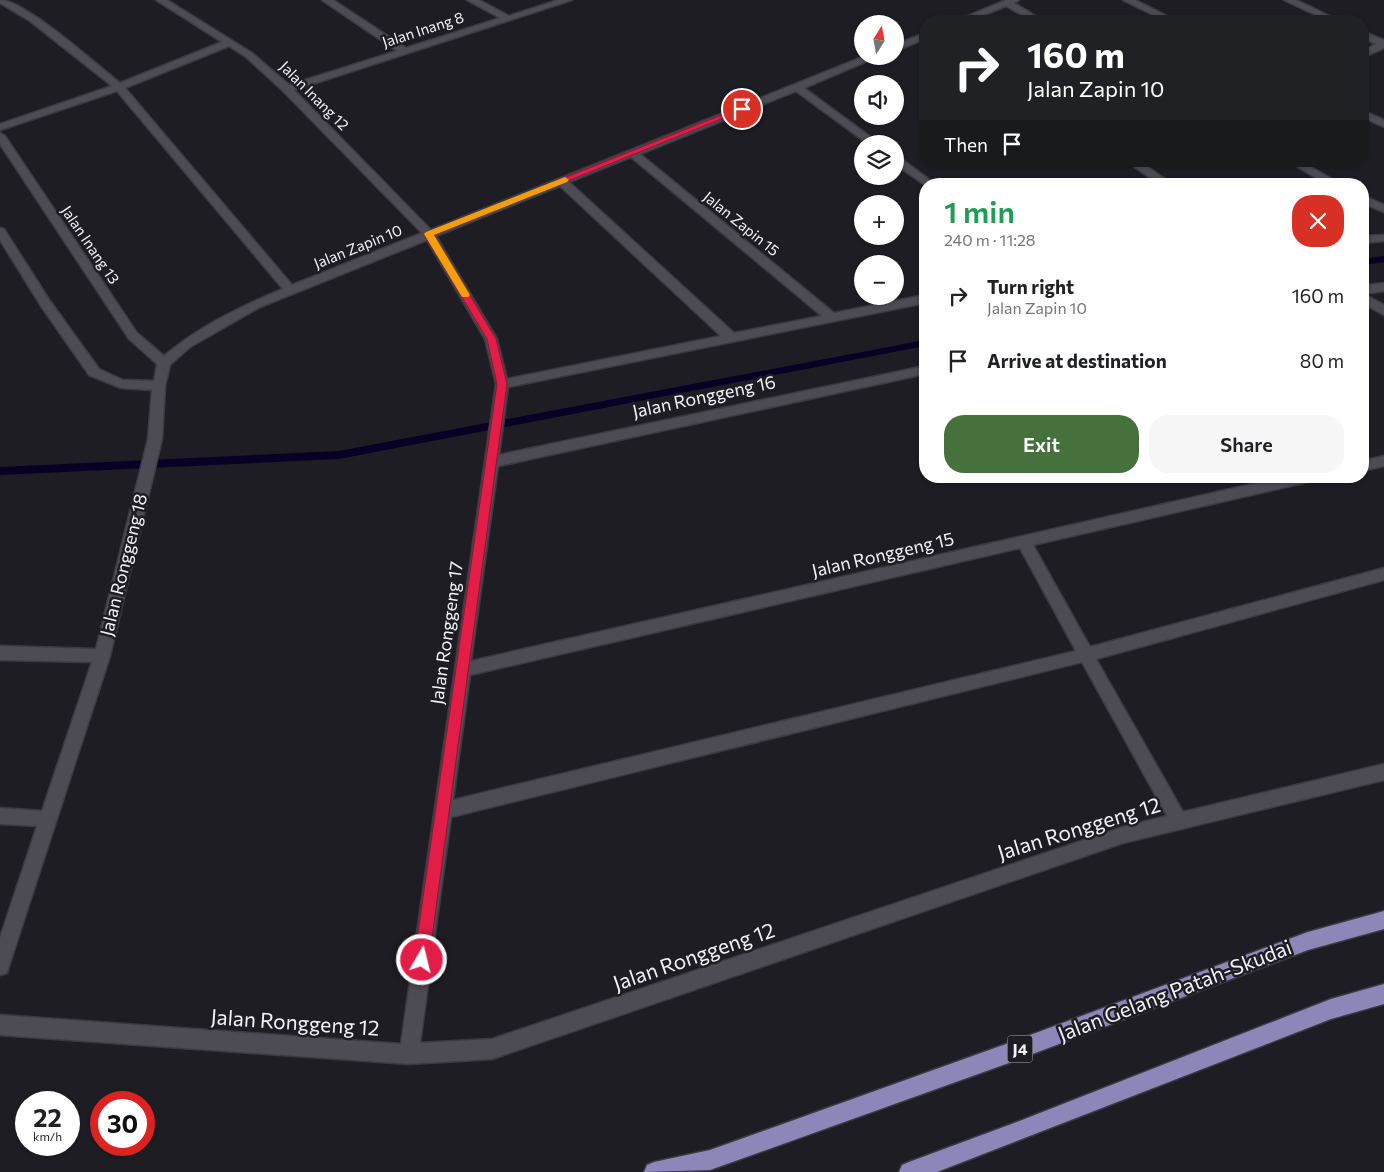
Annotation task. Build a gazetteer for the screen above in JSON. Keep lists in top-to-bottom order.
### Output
{
  "streets": {
    "main road": ["Jalan Gelang Patah-Skudai", "J4"],
    "street": [
      "Jalan Inang 8",
      "Jalan Inang 12",
      "Jalan Zapin 15",
      "Jalan Inang 13",
      "Jalan Zapin 10",
      "Jalan Ronggeng 16",
      "Jalan Ronggeng 15",
      "Jalan Ronggeng 18",
      "Jalan Ronggeng 17",
      "Jalan Ronggeng 12"
    ]
  },
  "crossings": [
    ["Jalan Inang 8", "Jalan Inang 12"],
    ["Jalan Inang 12", "Jalan Zapin 10"],
    ["Jalan Inang 12", "Jalan Ronggeng 17"],
    ["Jalan Zapin 15", "Jalan Zapin 10"],
    ["Jalan Inang 13", "Jalan Zapin 10"],
    ["Jalan Zapin 10", "Jalan Ronggeng 17"],
    ["Jalan Ronggeng 16", "Jalan Ronggeng 17"],
    ["Jalan Ronggeng 15", "Jalan Ronggeng 17"],
    ["Jalan Ronggeng 17", "Jalan Ronggeng 12"]
  ],
  "north": "top",
  "page": {
    "map_buttons": ["+", "−"],
    "turn": ["160 m", "Jalan Zapin 10"],
    "then": "Then",
    "heading": ["1 min", "240 m · 11:28"],
    "list": [
      {
        "name": "Turn right",
        "note": "Jalan Zapin 10",
        "value": "160 m"
      },
      {
        "name": "Arrive at destination",
        "value": "80 m"
      }
    ],
    "buttons": ["Exit", "Share"],
    "speed": "22 km/h",
    "limit": "30"
  }
}
